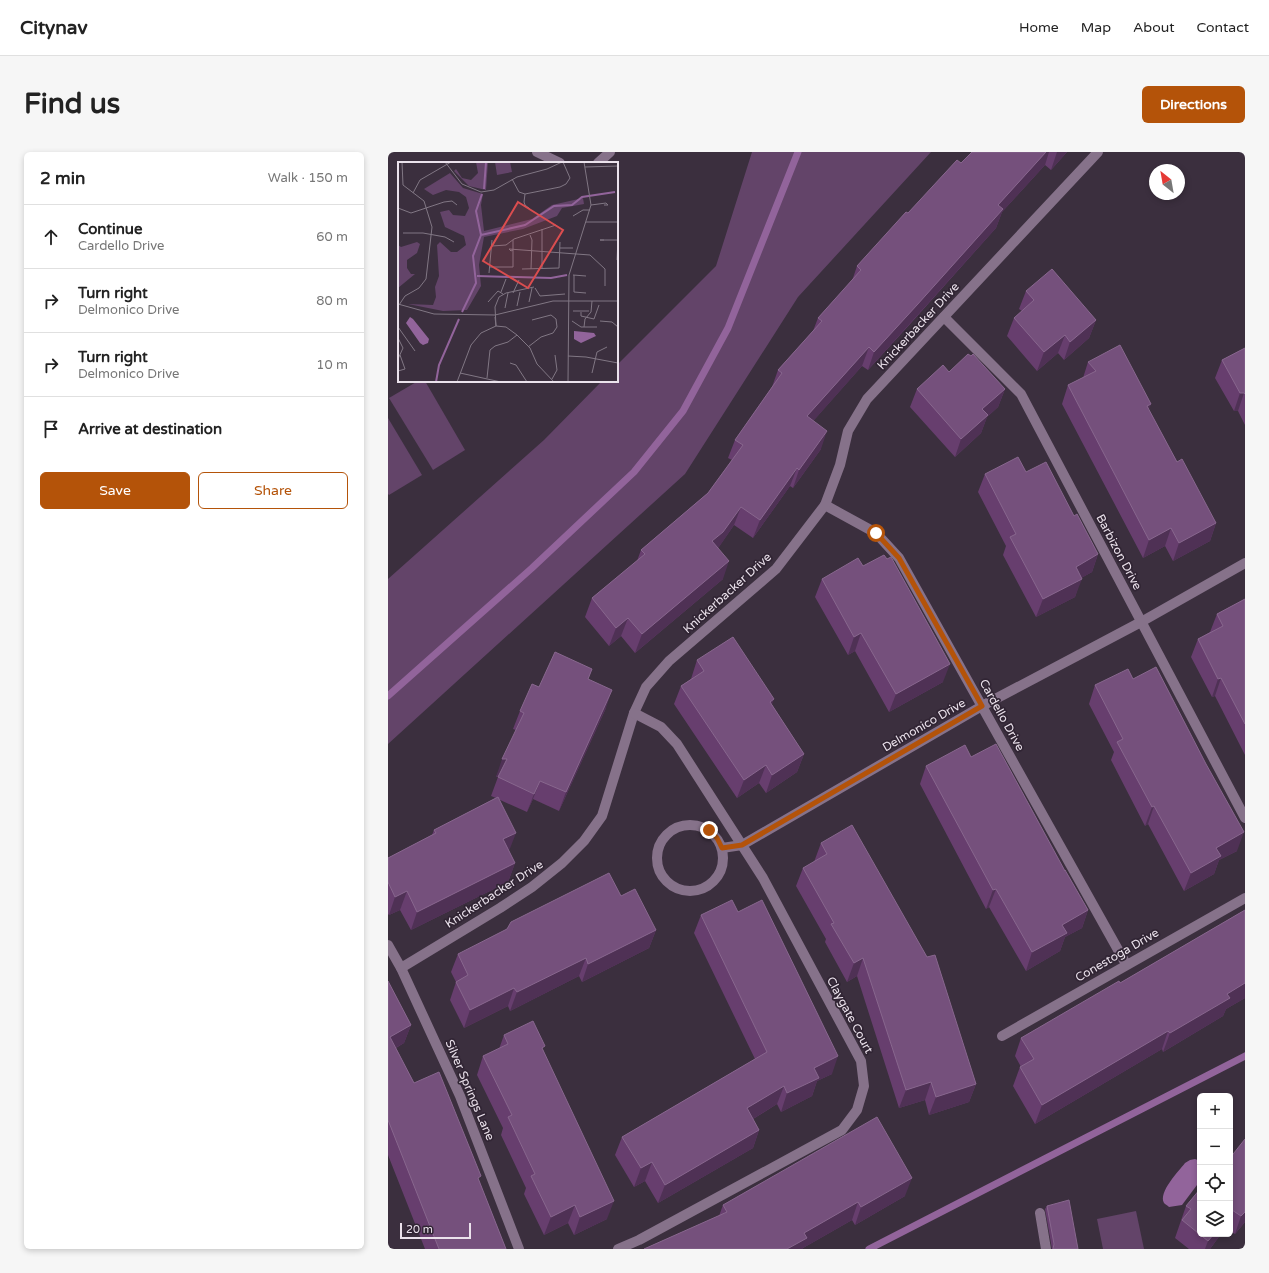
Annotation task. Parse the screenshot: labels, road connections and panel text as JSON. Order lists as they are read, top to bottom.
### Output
{
  "streets": {
    "street": [
      "Knickerbacker Drive",
      "Barbizon Drive",
      "Cardello Drive",
      "Delmonico Drive",
      "Conestoga Drive",
      "Claygate Court",
      "Silver Springs Lane"
    ]
  },
  "crossings": [
    ["Knickerbacker Drive", "Barbizon Drive"],
    ["Knickerbacker Drive", "Cardello Drive"],
    ["Knickerbacker Drive", "Claygate Court"],
    ["Knickerbacker Drive", "Silver Springs Lane"],
    ["Barbizon Drive", "Delmonico Drive"],
    ["Cardello Drive", "Delmonico Drive"],
    ["Cardello Drive", "Conestoga Drive"],
    ["Delmonico Drive", "Claygate Court"]
  ],
  "scale_bar": "20 m",
  "north": "top left",
  "page": {
    "header": "Citynav",
    "nav": [
      "Home",
      "Map",
      "About",
      "Contact"
    ],
    "buttons": [
      "Directions",
      ["Save", "Share"]
    ],
    "title": "Find us",
    "heading": ["2 min", "Walk · 150 m"],
    "list": [
      ["Continue", "Cardello Drive", "60 m"],
      ["Turn right", "Delmonico Drive", "80 m"],
      ["Turn right", "Delmonico Drive", "10 m"],
      "Arrive at destination"
    ],
    "map_buttons": ["+", "−"],
    "scale": "20 m"
  }
}
